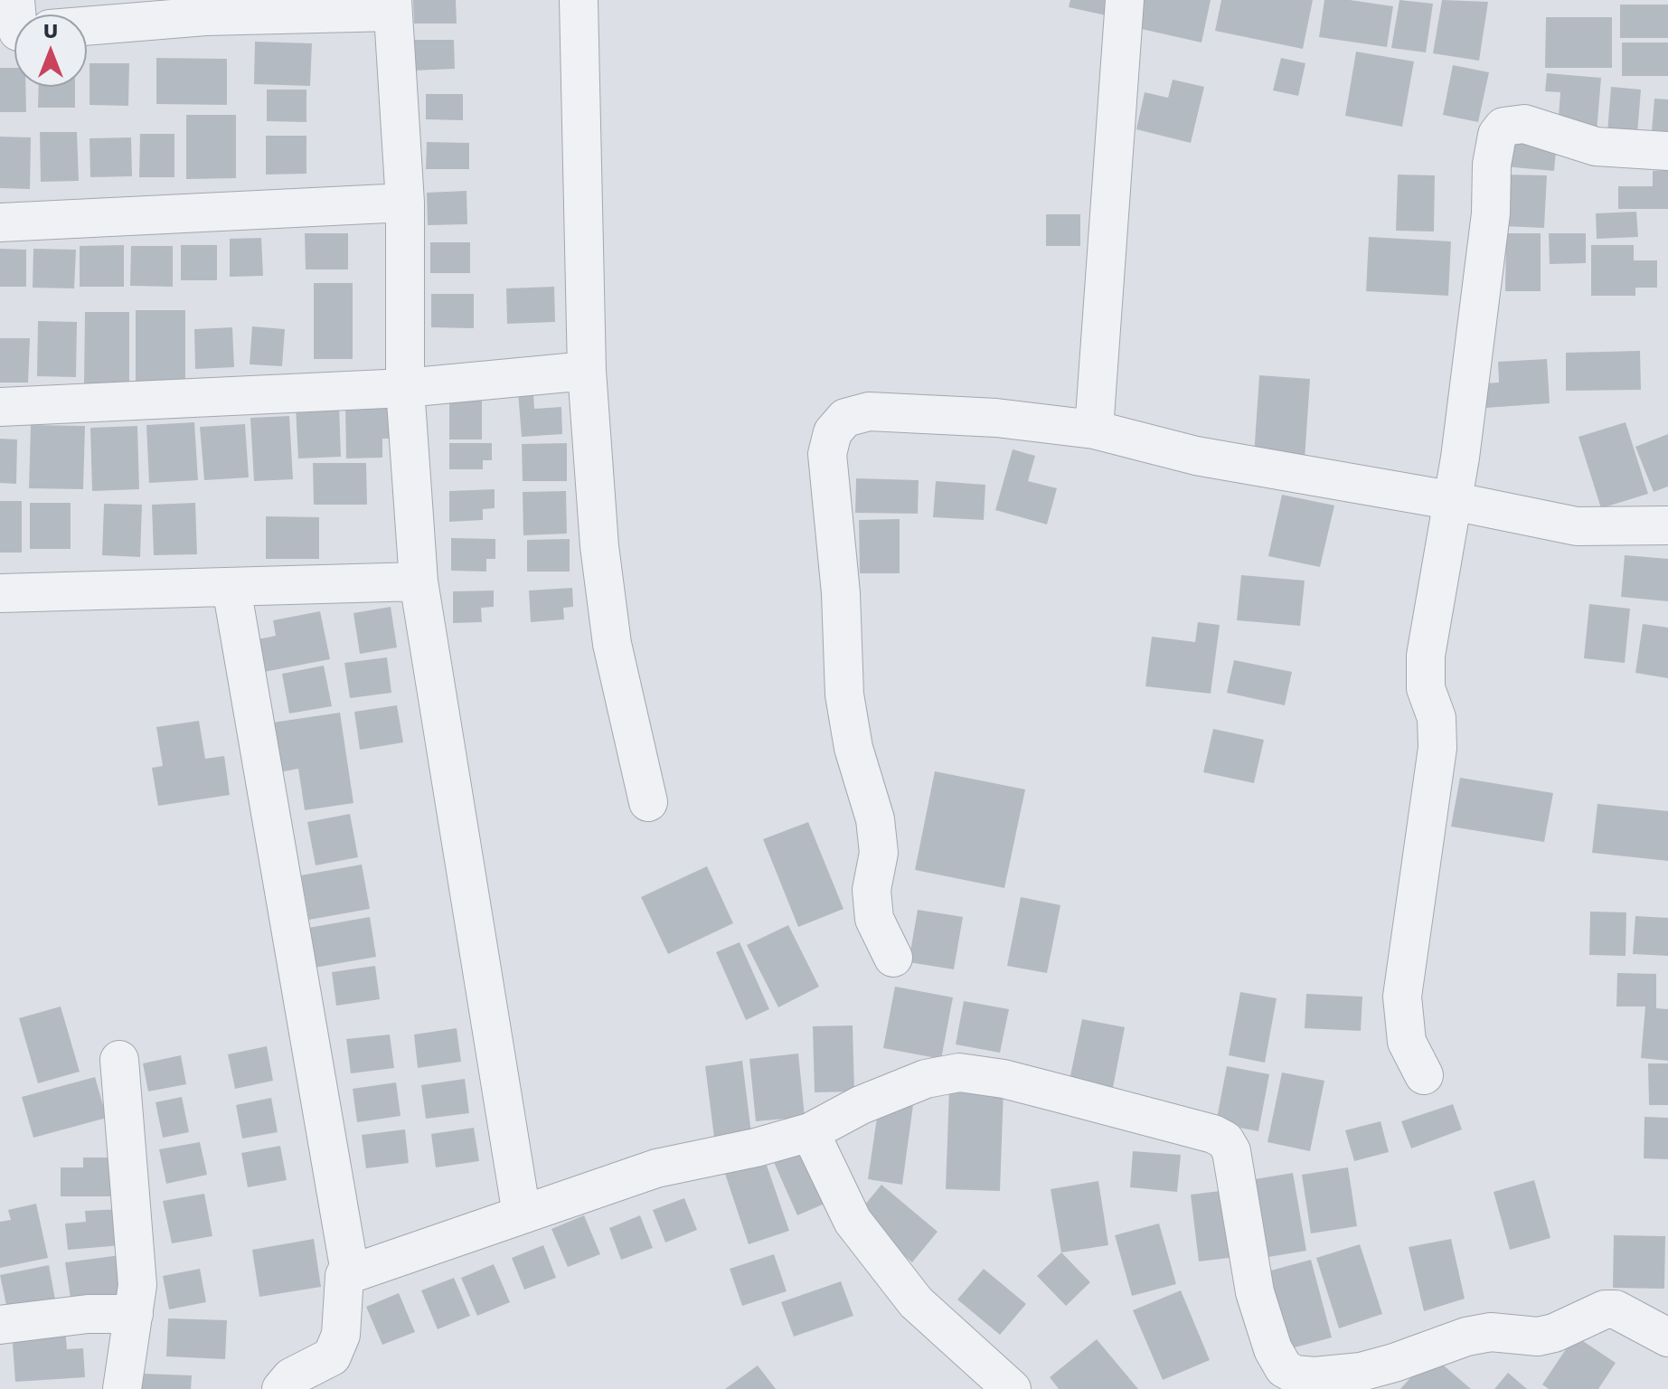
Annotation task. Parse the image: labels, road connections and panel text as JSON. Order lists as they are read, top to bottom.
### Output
{
  "north": "top"
}
